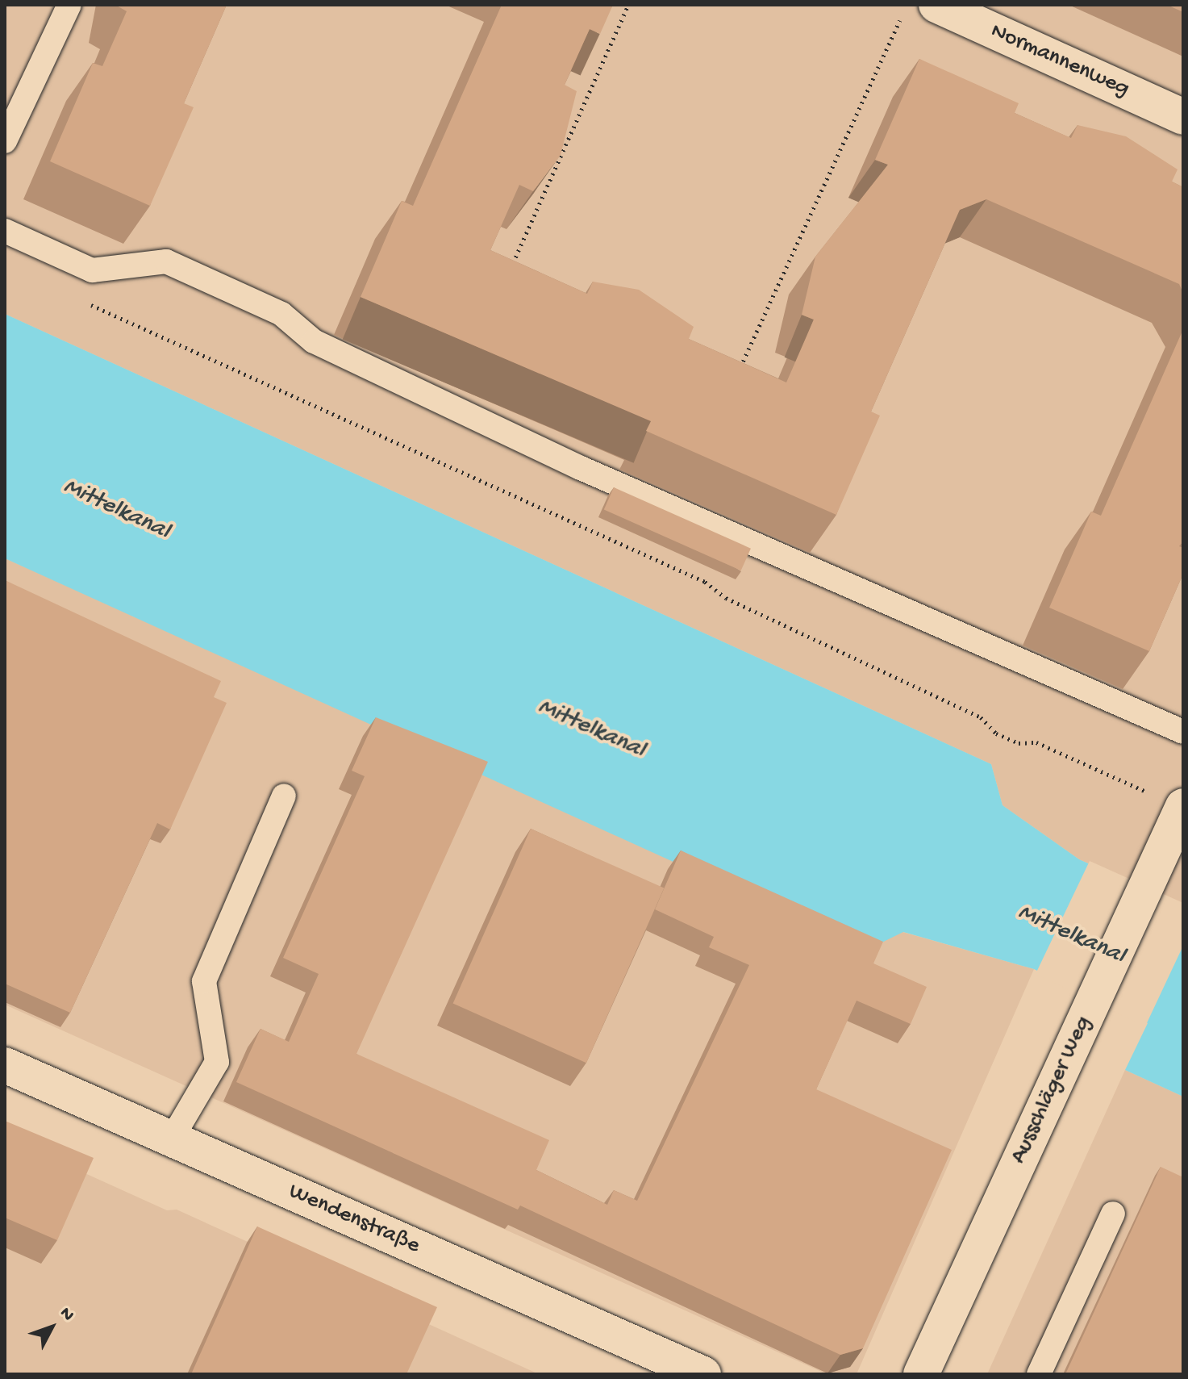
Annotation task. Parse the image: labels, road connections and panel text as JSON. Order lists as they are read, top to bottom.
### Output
{
  "streets": {
    "street": ["Normannenweg", "Ausschläger Weg", "Wendenstraße"]
  },
  "water": ["Mittelkanal"],
  "north": "top right"
}
